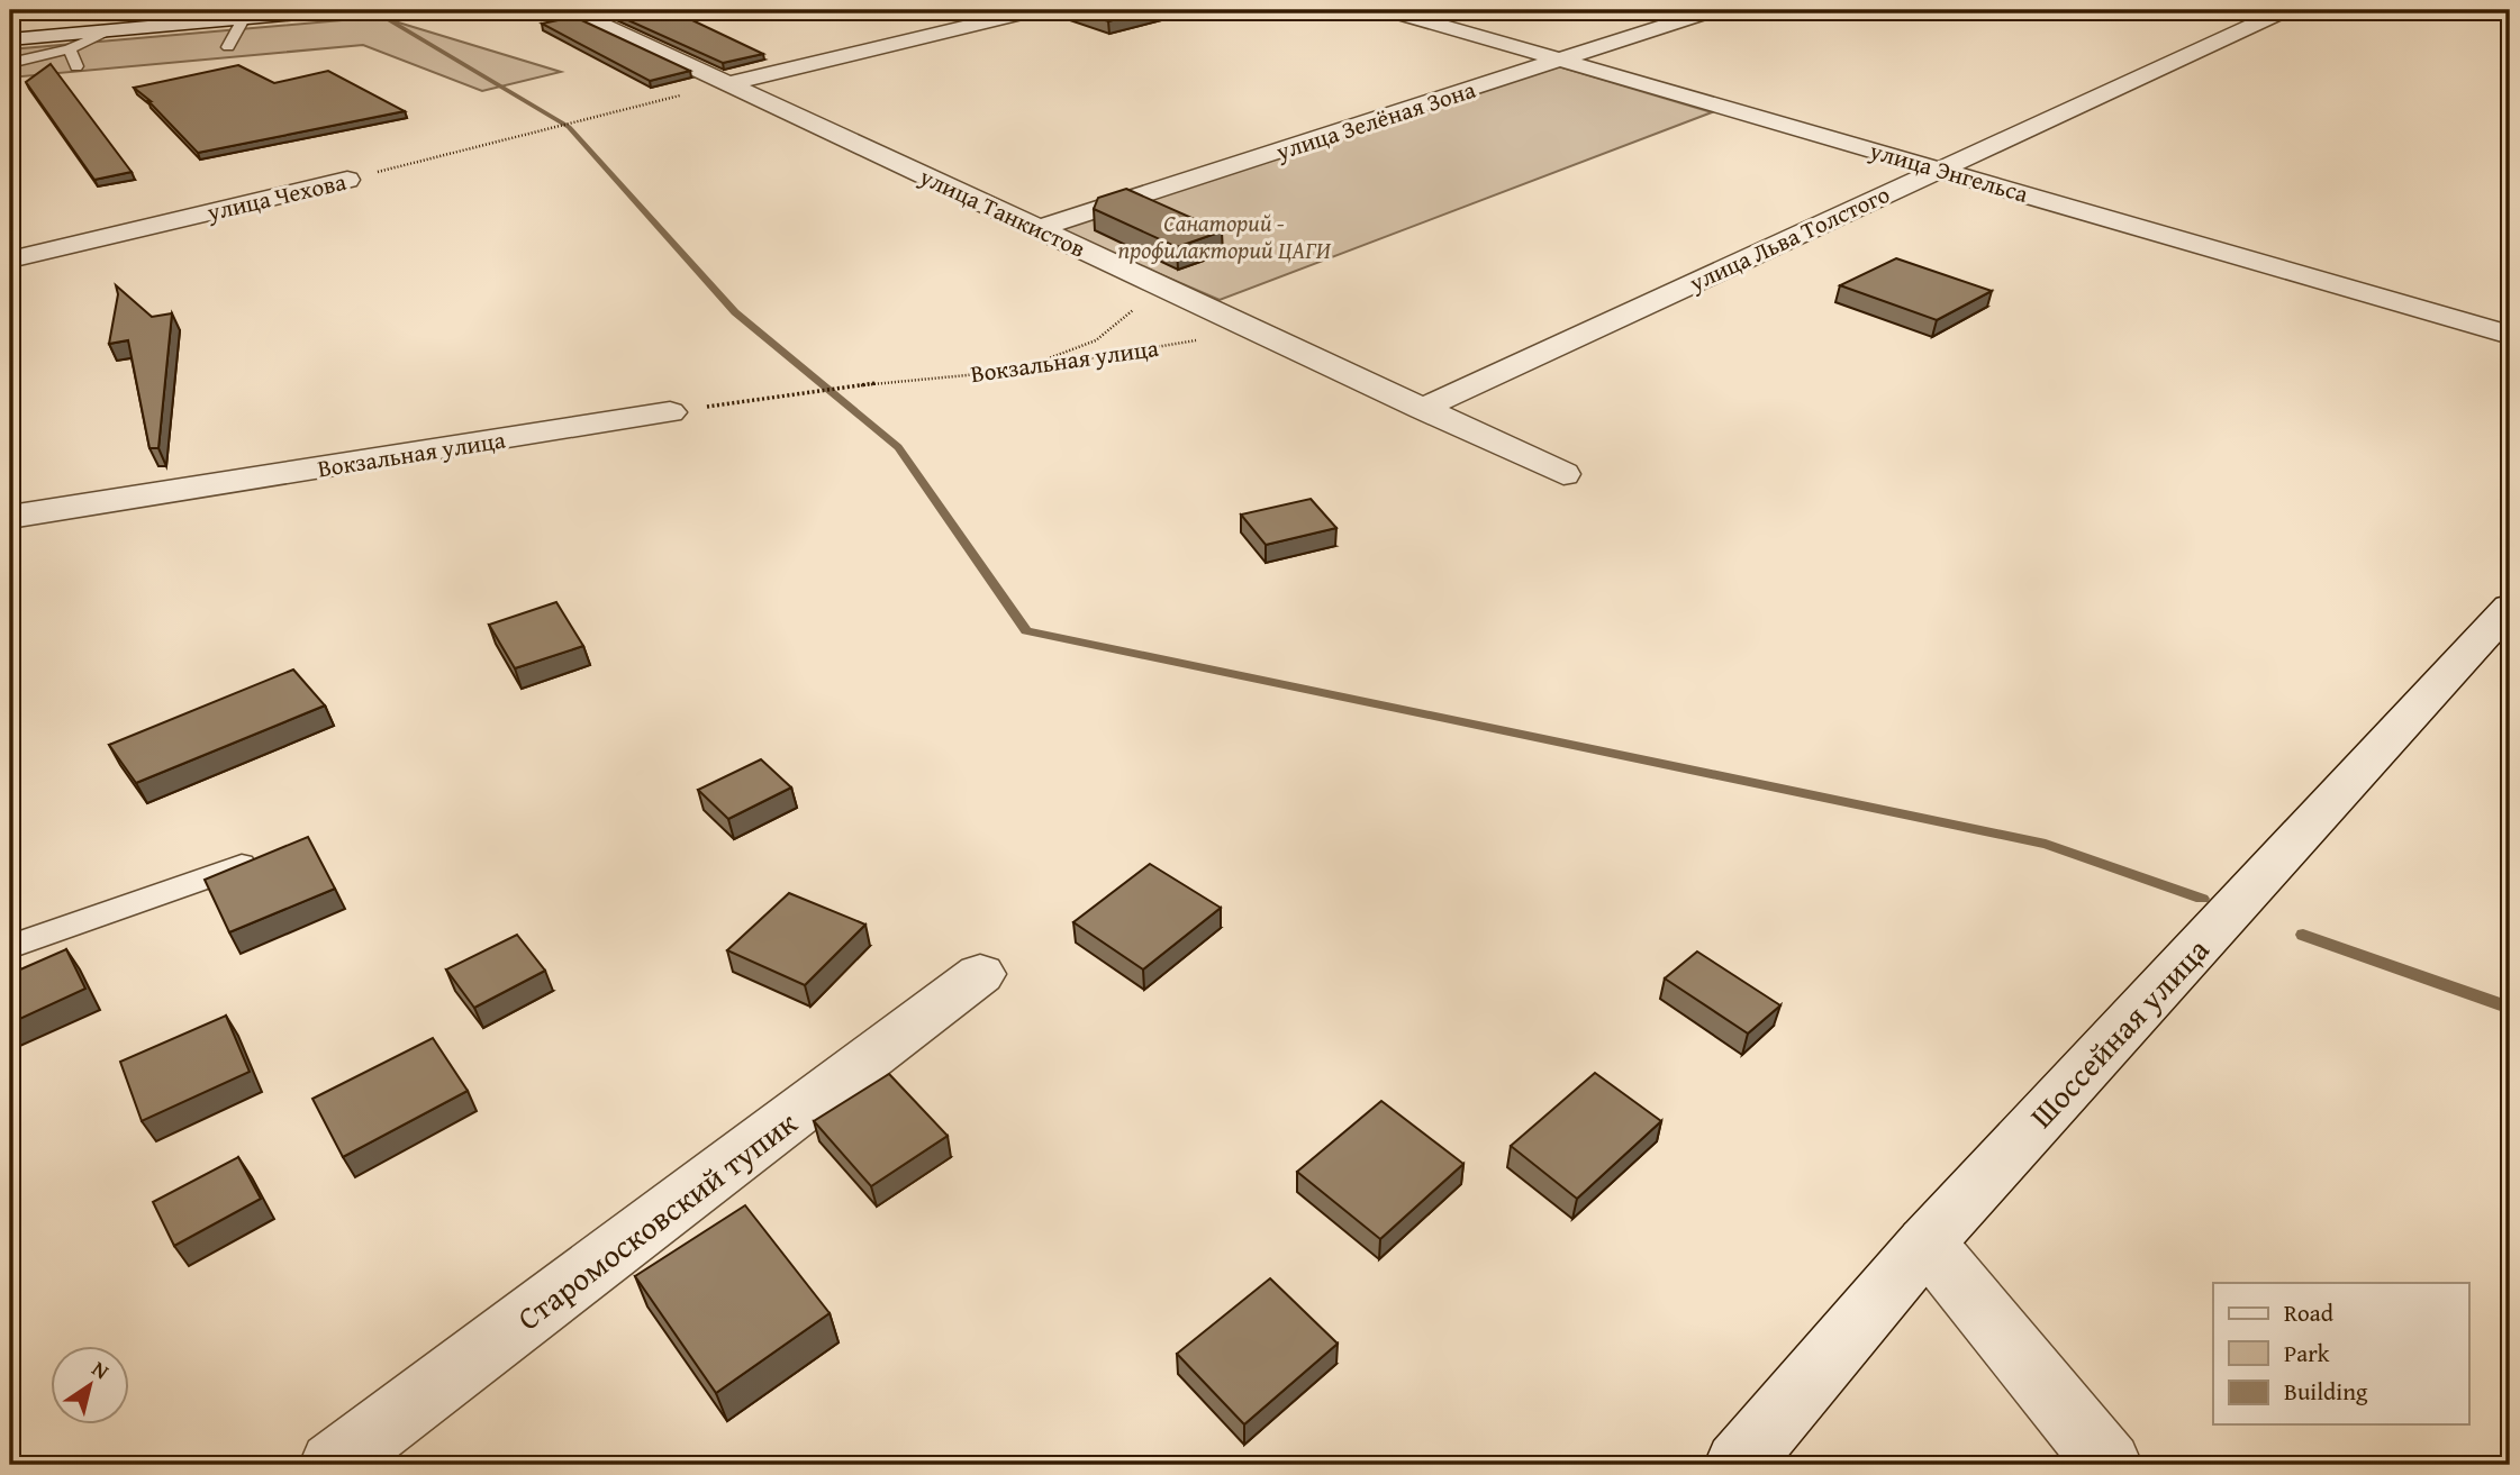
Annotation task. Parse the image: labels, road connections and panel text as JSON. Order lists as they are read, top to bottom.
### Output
{
  "streets": {
    "street": [
      "улица Зелёная Зона",
      "улица Энгельса",
      "улица Чехова",
      "улица Танкистов",
      "улица Льва Толстого",
      "Вокзальная улица",
      "Шоссейная улица",
      "Старомосковский тупик"
    ]
  },
  "crossings": [
    ["улица Зелёная Зона", "улица Энгельса"],
    ["улица Зелёная Зона", "улица Танкистов"],
    ["улица Энгельса", "улица Льва Толстого"],
    ["улица Чехова", "улица Танкистов"],
    ["улица Танкистов", "улица Льва Толстого"],
    ["улица Танкистов", "Вокзальная улица"]
  ],
  "parks": ["Санаторий - профилакторий ЦАГИ"],
  "legend": ["Road", "Park", "Building"],
  "north": "top right"
}
